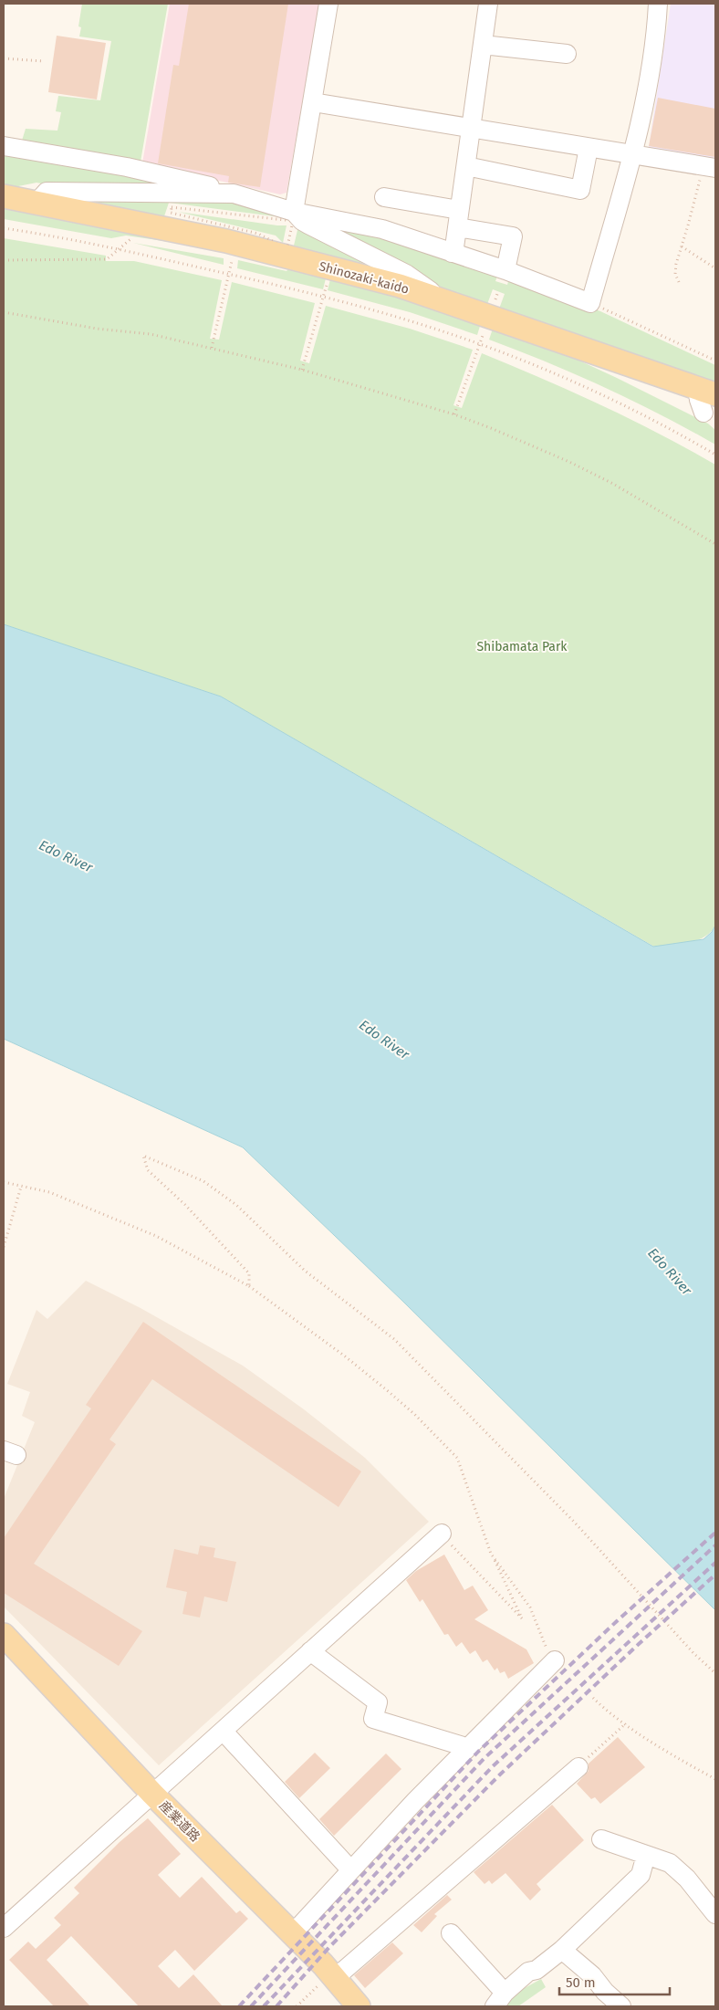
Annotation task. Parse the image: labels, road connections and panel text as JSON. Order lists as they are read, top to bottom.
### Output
{
  "streets": {
    "main road": ["Shinozaki-kaido", "産業道路"]
  },
  "water": ["Edo River"],
  "parks": ["Shibamata Park"],
  "scale_bar": "50 m"
}
